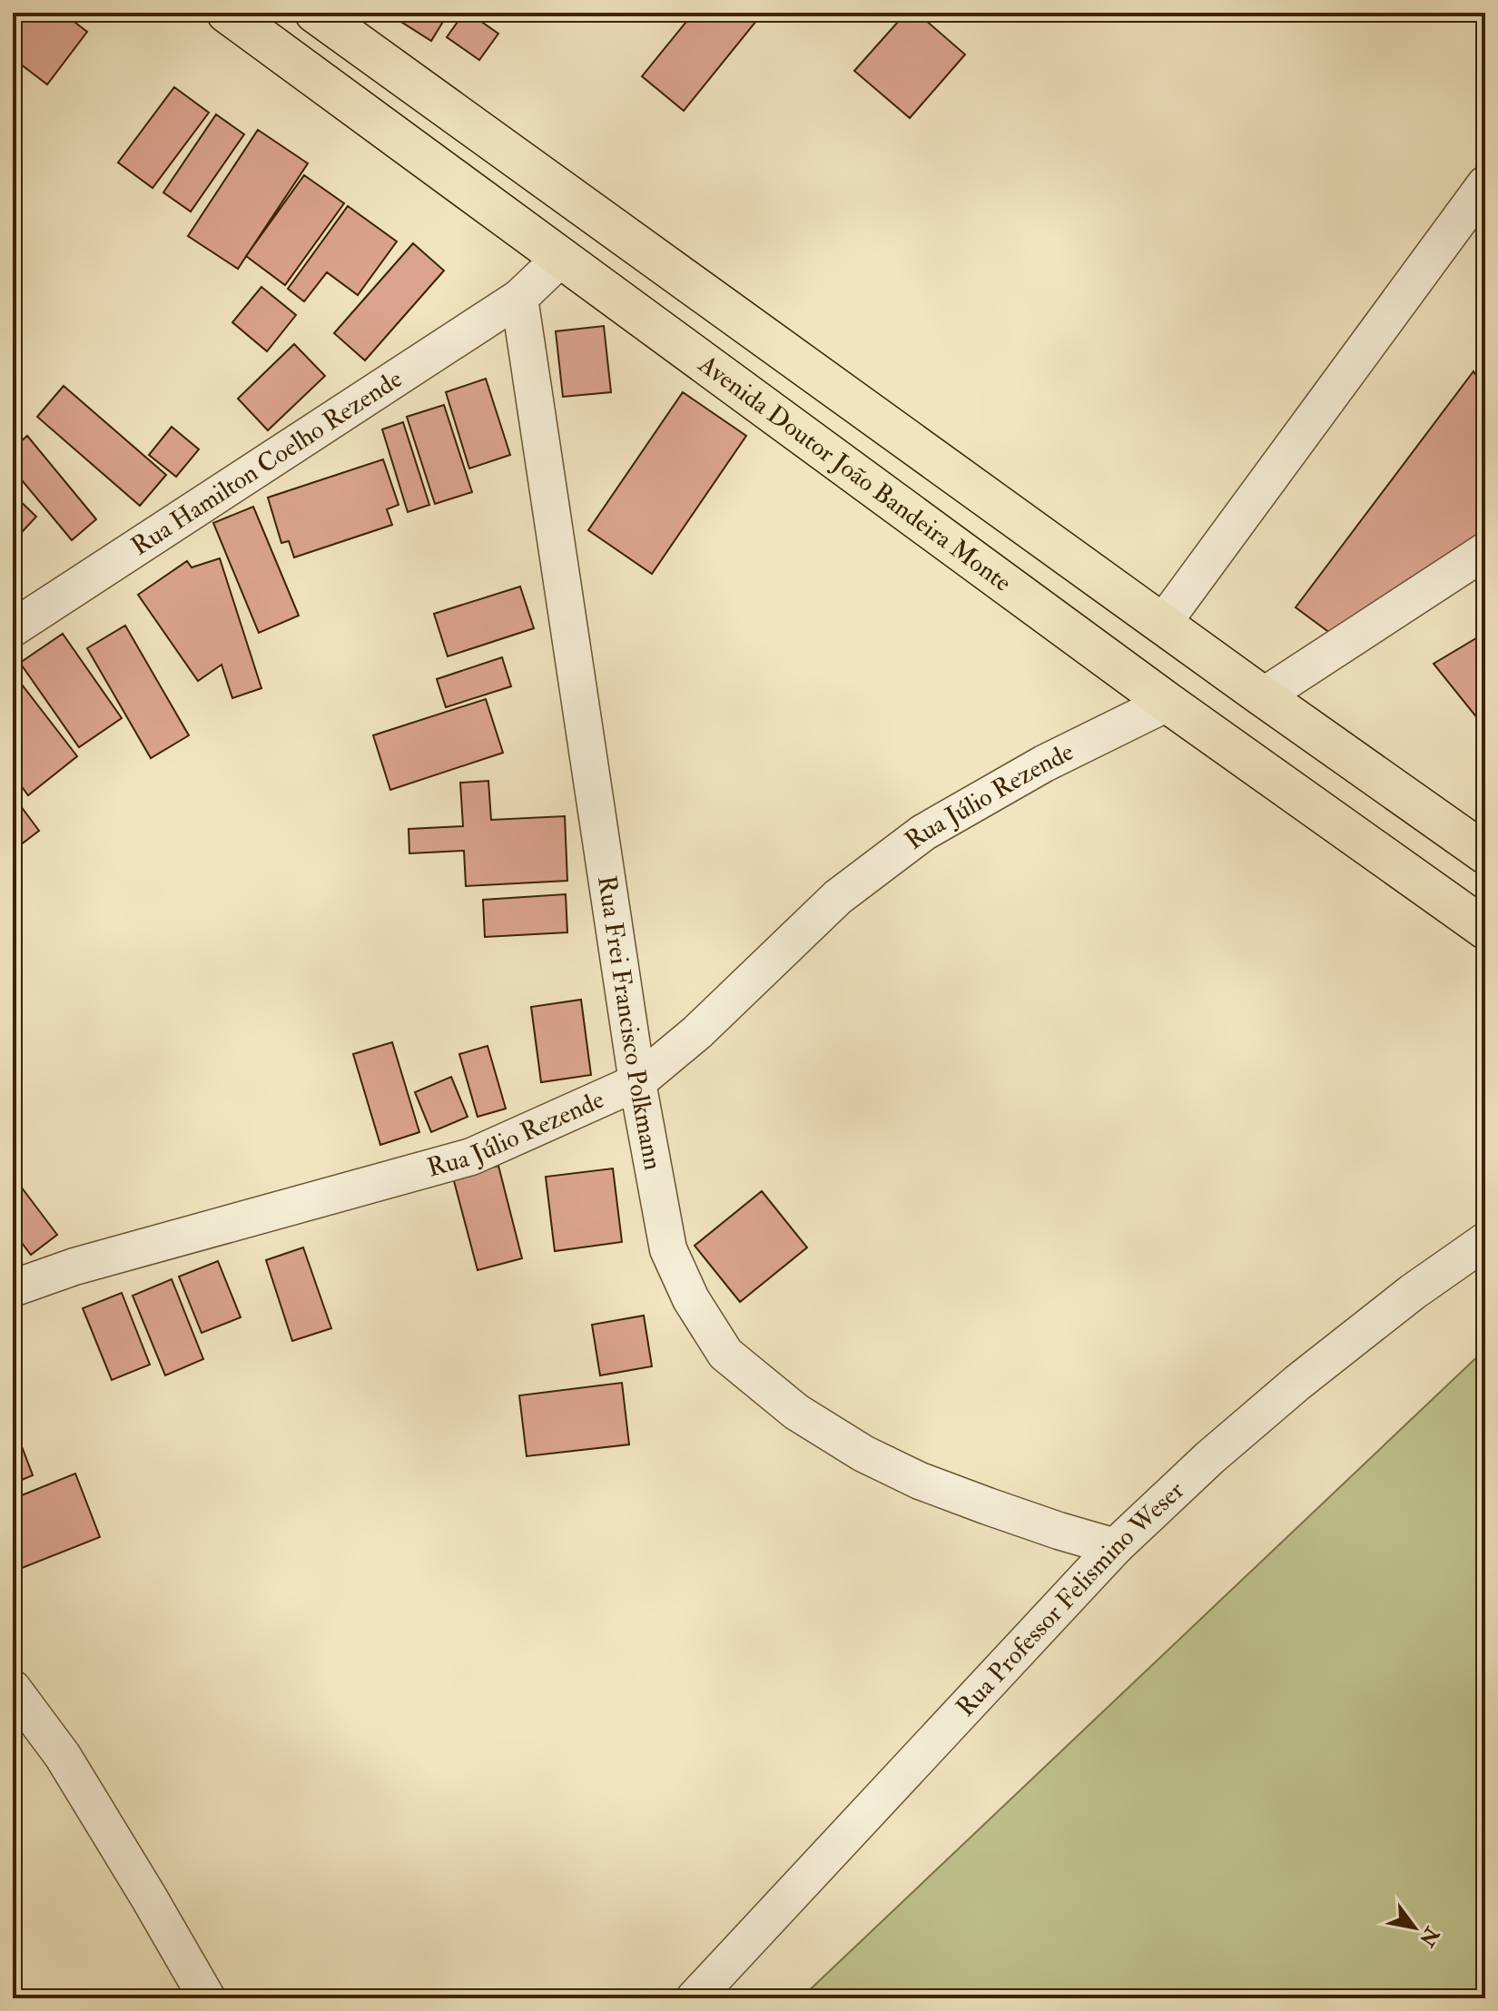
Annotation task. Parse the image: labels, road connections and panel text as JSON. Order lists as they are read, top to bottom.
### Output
{
  "streets": {
    "main road": ["Avenida Doutor João Bandeira Monte"],
    "street": [
      "Rua Hamilton Coelho Rezende",
      "Rua Júlio Rezende",
      "Rua Frei Francisco Polkmann",
      "Rua Professor Felismino Weser"
    ]
  },
  "crossings": [
    ["Rua Hamilton Coelho Rezende", "Rua Frei Francisco Polkmann"],
    ["Avenida Doutor João Bandeira Monte", "Rua Júlio Rezende"],
    ["Rua Júlio Rezende", "Rua Frei Francisco Polkmann"],
    ["Rua Frei Francisco Polkmann", "Rua Professor Felismino Weser"]
  ],
  "north": "bottom right"
}
